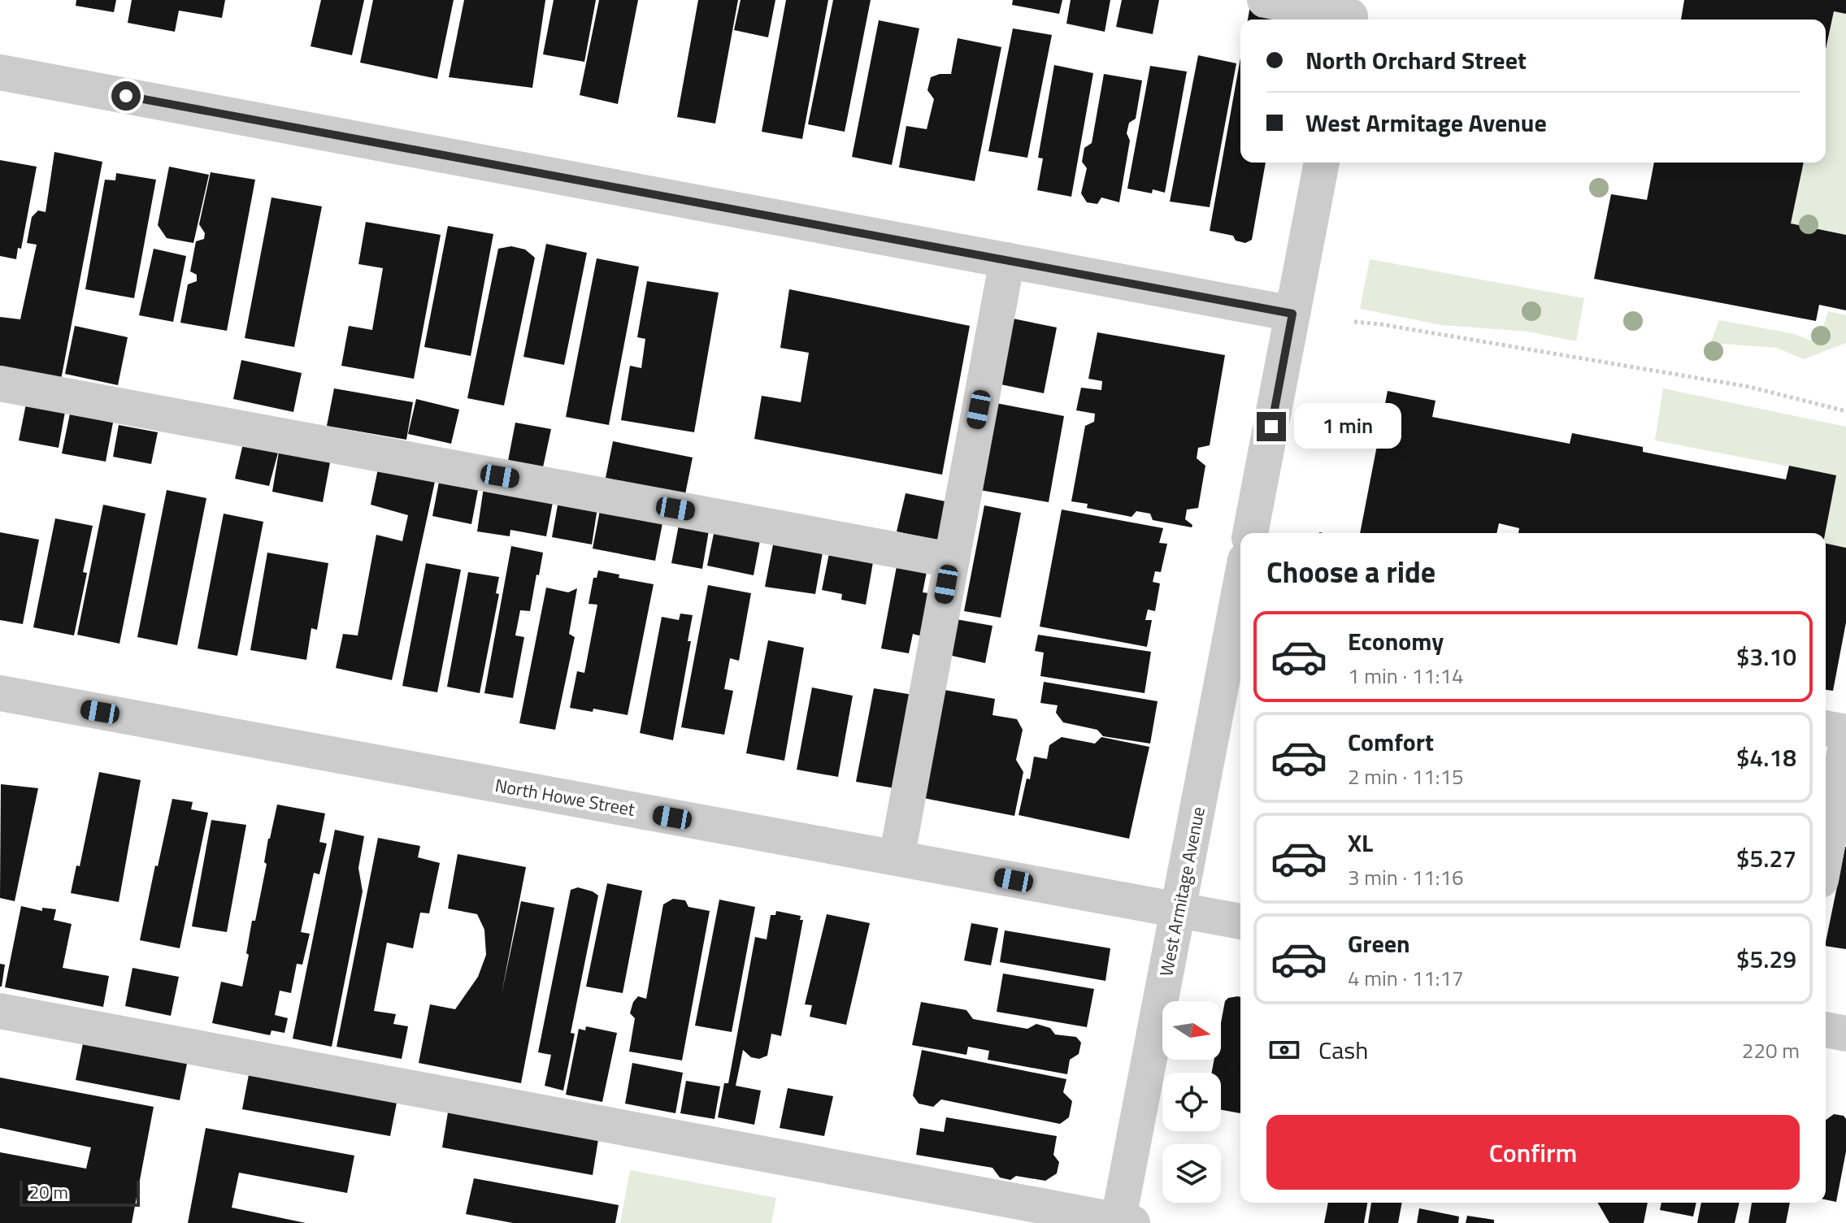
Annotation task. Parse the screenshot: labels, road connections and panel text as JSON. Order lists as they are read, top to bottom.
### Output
{
  "streets": {
    "street": ["North Howe Street", "West Armitage Avenue"]
  },
  "crossings": [
    ["North Howe Street", "West Armitage Avenue"]
  ],
  "scale_bar": "20 m",
  "north": "right",
  "page": {
    "banner": ["North Orchard Street", "West Armitage Avenue"],
    "bubble": "1 min",
    "heading": "Choose a ride",
    "list": [
      {
        "name": "Economy",
        "note": "1 min · 11:14",
        "value": "$3.10"
      },
      {
        "name": "Comfort",
        "note": "2 min · 11:15",
        "value": "$4.18"
      },
      {
        "name": "XL",
        "note": "3 min · 11:16",
        "value": "$5.27"
      },
      {
        "name": "Green",
        "note": "4 min · 11:17",
        "value": "$5.29"
      }
    ],
    "pay": ["Cash", "220 m"],
    "buttons": "Confirm",
    "scale": "20 m"
  }
}
